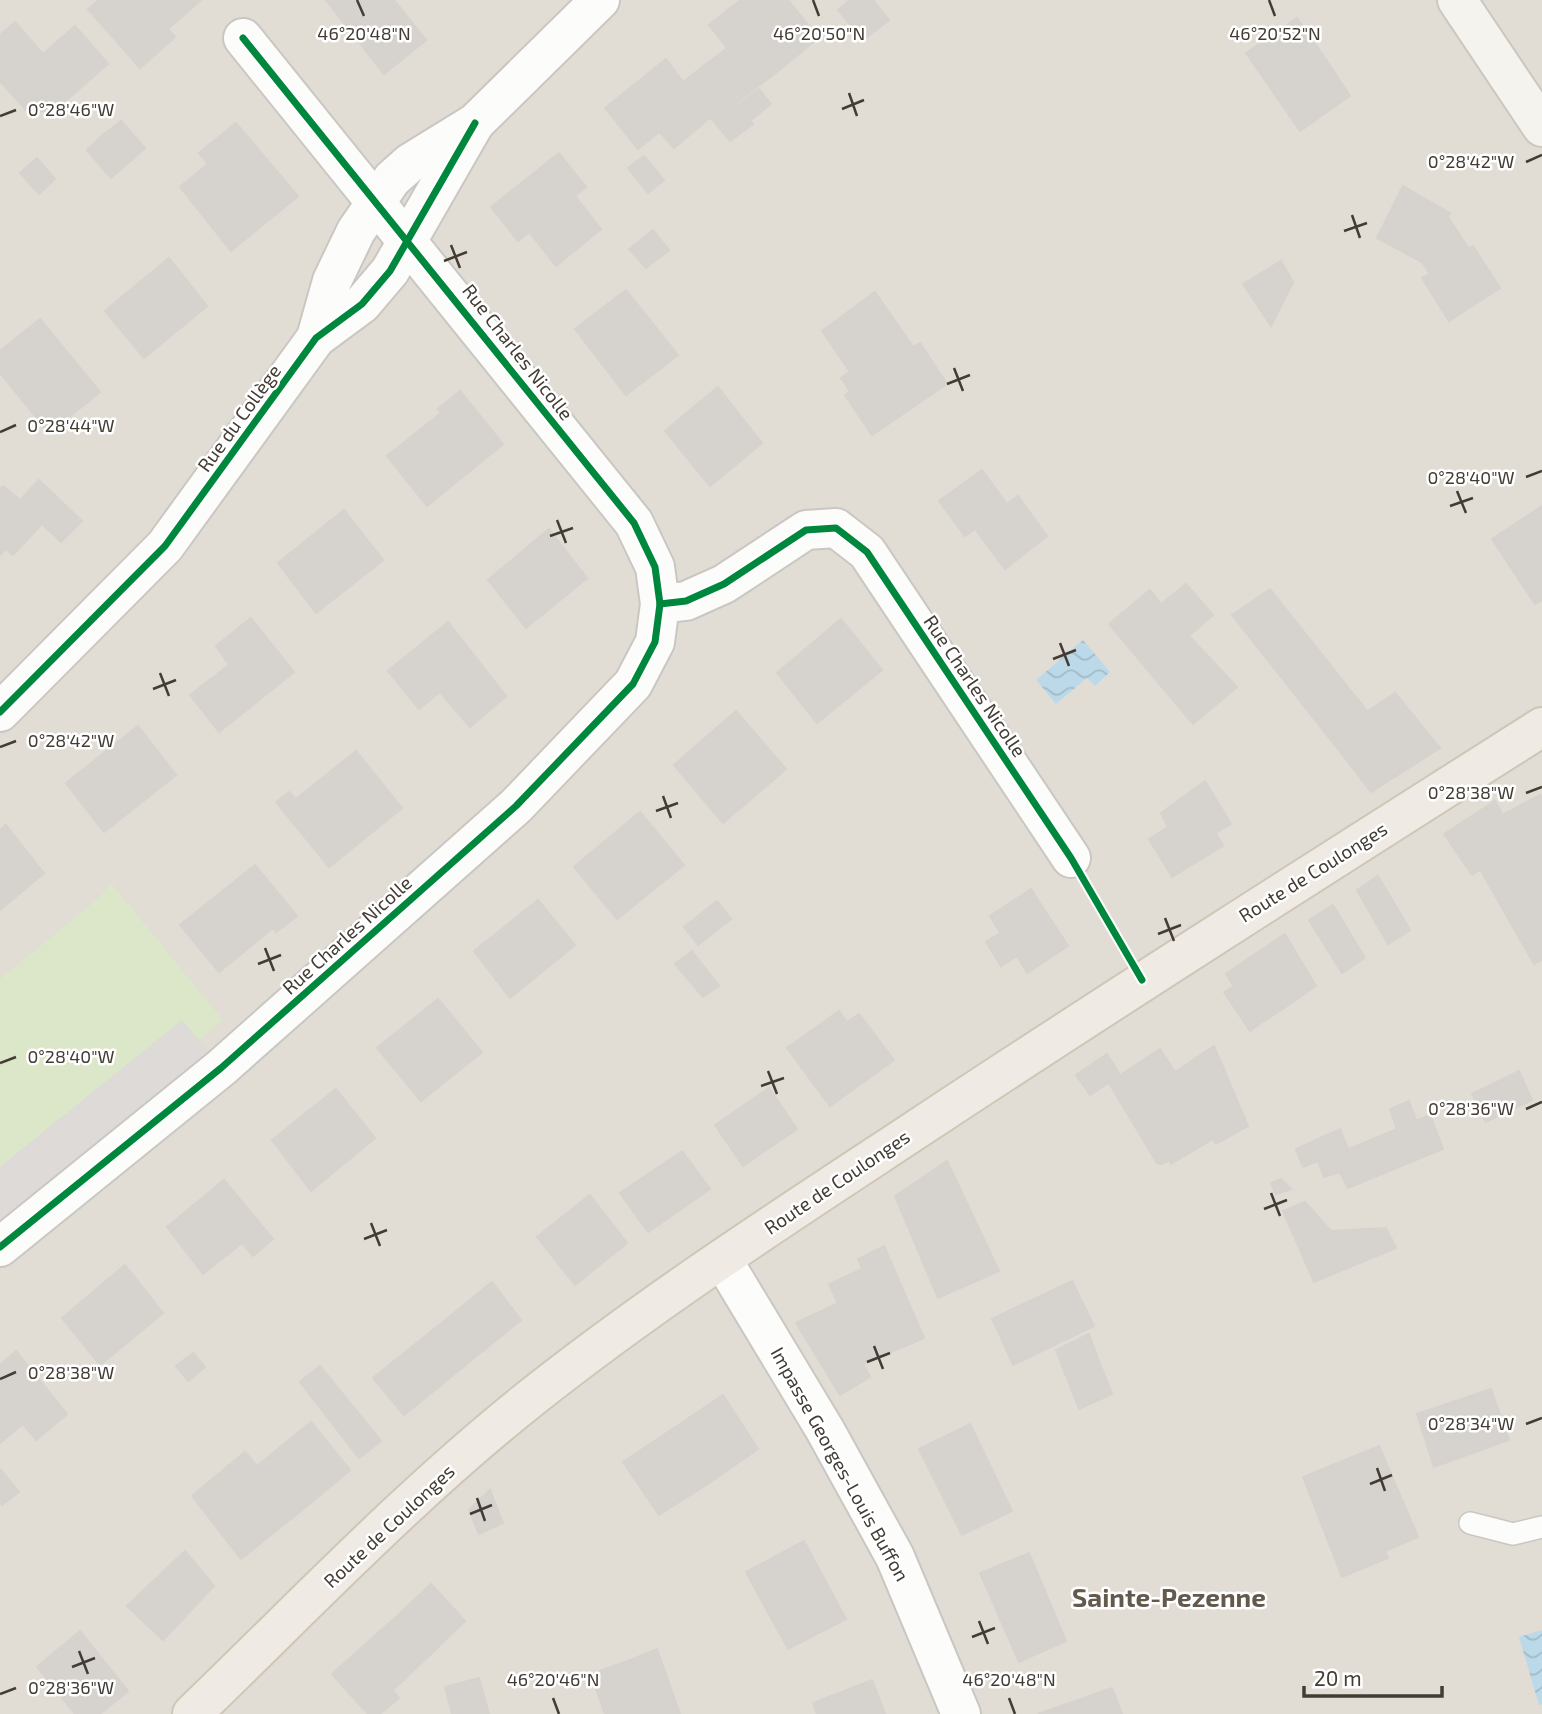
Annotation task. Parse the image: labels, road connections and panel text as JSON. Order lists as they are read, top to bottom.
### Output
{
  "streets": {
    "main road": ["Route de Coulonges"],
    "street": ["Rue Charles Nicolle", "Rue du Collège", "Impasse Georges-Louis Buffon"]
  },
  "crossings": [
    ["Rue Charles Nicolle", "Rue du Collège"],
    ["Route de Coulonges", "Impasse Georges-Louis Buffon"]
  ],
  "districts": ["Sainte-Pezenne"],
  "scale_bar": "20 m",
  "coordinates": [
    "46°20'48\"N",
    "46°20'50\"N",
    "46°20'52\"N",
    "0°28'46\"W",
    "0°28'42\"W",
    "0°28'44\"W",
    "0°28'40\"W",
    "0°28'38\"W",
    "0°28'36\"W",
    "0°28'34\"W",
    "46°20'46\"N"
  ]
}
